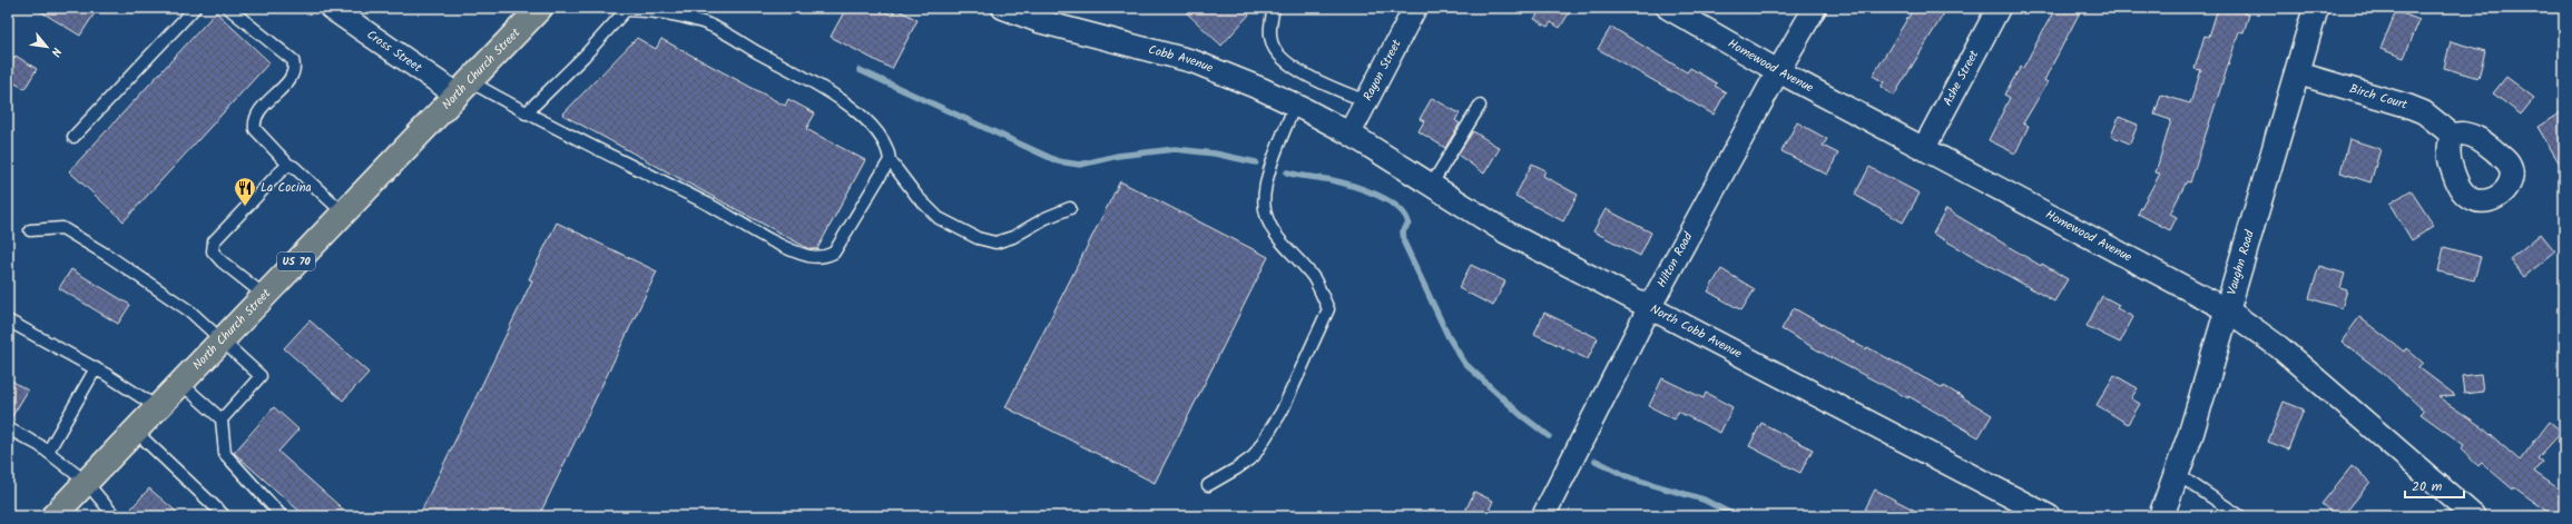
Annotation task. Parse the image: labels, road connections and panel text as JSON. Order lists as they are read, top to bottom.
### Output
{
  "streets": {
    "main road": ["North Church Street", "US 70"],
    "street": [
      "Cross Street",
      "Cobb Avenue",
      "Homewood Avenue",
      "Rayon Street",
      "Ashe Street",
      "Birch Court",
      "Hilton Road",
      "Vaughn Road",
      "North Cobb Avenue"
    ]
  },
  "crossings": [
    ["Cross Street", "North Church Street"],
    ["Cobb Avenue", "Rayon Street"],
    ["Cobb Avenue", "North Cobb Avenue"],
    ["Homewood Avenue", "Ashe Street"],
    ["Homewood Avenue", "Hilton Road"],
    ["Homewood Avenue", "Vaughn Road"],
    ["Rayon Street", "North Cobb Avenue"],
    ["Birch Court", "Vaughn Road"],
    ["Hilton Road", "North Cobb Avenue"]
  ],
  "places": {
    "restaurant": ["La Cocina"]
  },
  "scale_bar": "20 m",
  "north": "bottom right"
}
